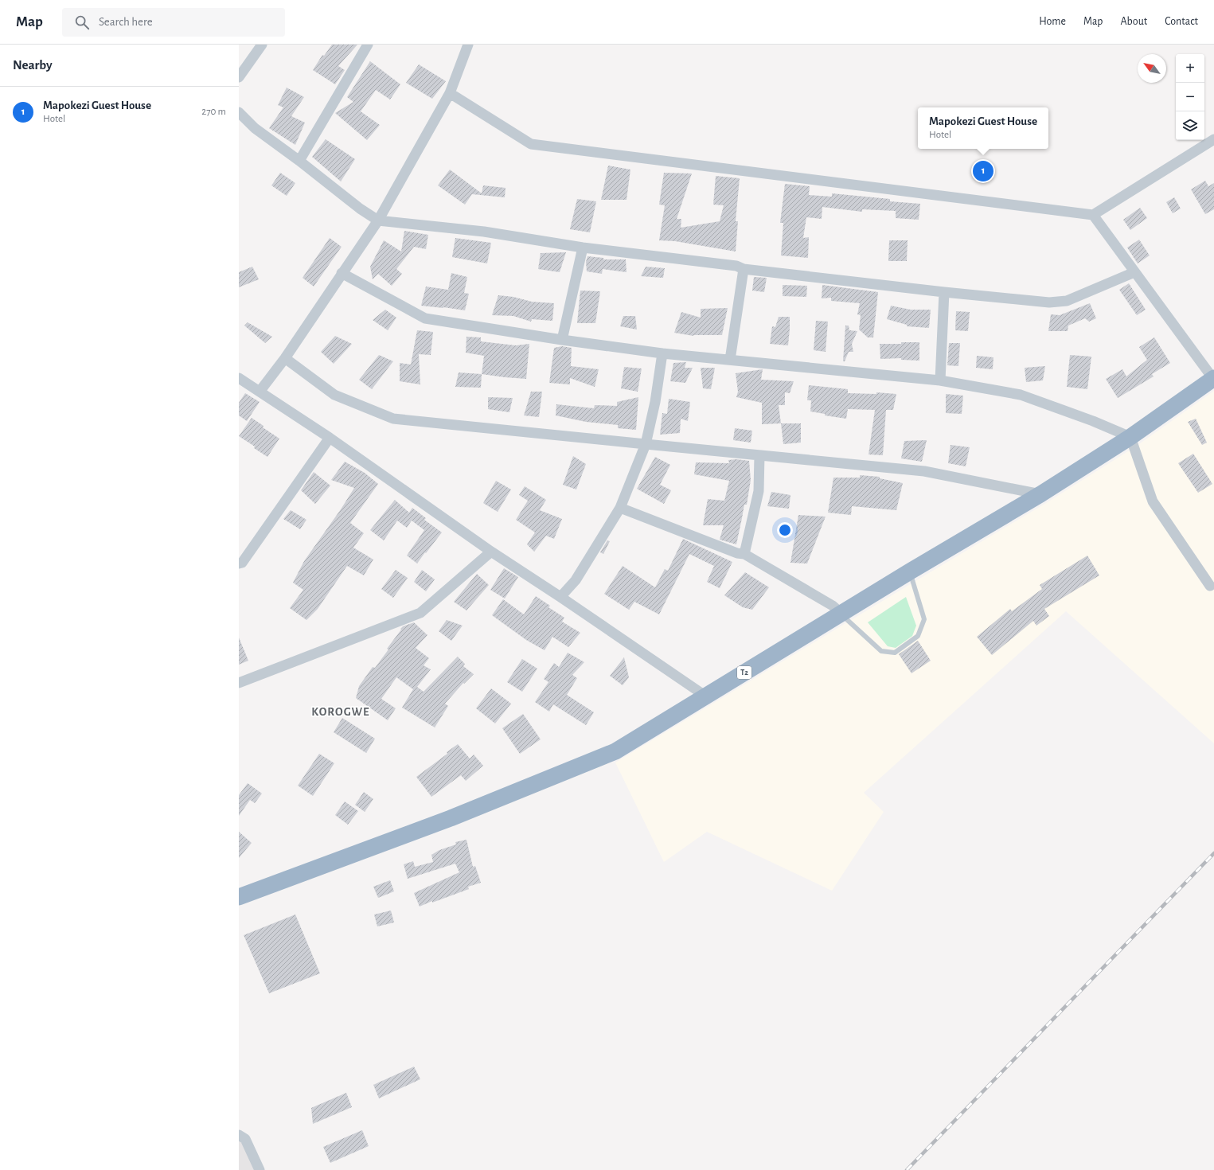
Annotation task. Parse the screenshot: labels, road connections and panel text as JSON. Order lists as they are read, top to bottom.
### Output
{
  "streets": {
    "highway": ["T2"]
  },
  "districts": ["KOROGWE"],
  "north": "top left",
  "page": {
    "header": "Map",
    "search": "Search here",
    "nav": [
      "Home",
      "Map",
      "About",
      "Contact"
    ],
    "heading": "Nearby",
    "map_buttons": ["+", "−"],
    "list": [
      {
        "mark": "1",
        "name": "Mapokezi Guest House",
        "note": "Hotel",
        "value": "270 m"
      }
    ],
    "popup": ["Mapokezi Guest House", "Hotel"],
    "pins": "1"
  }
}
